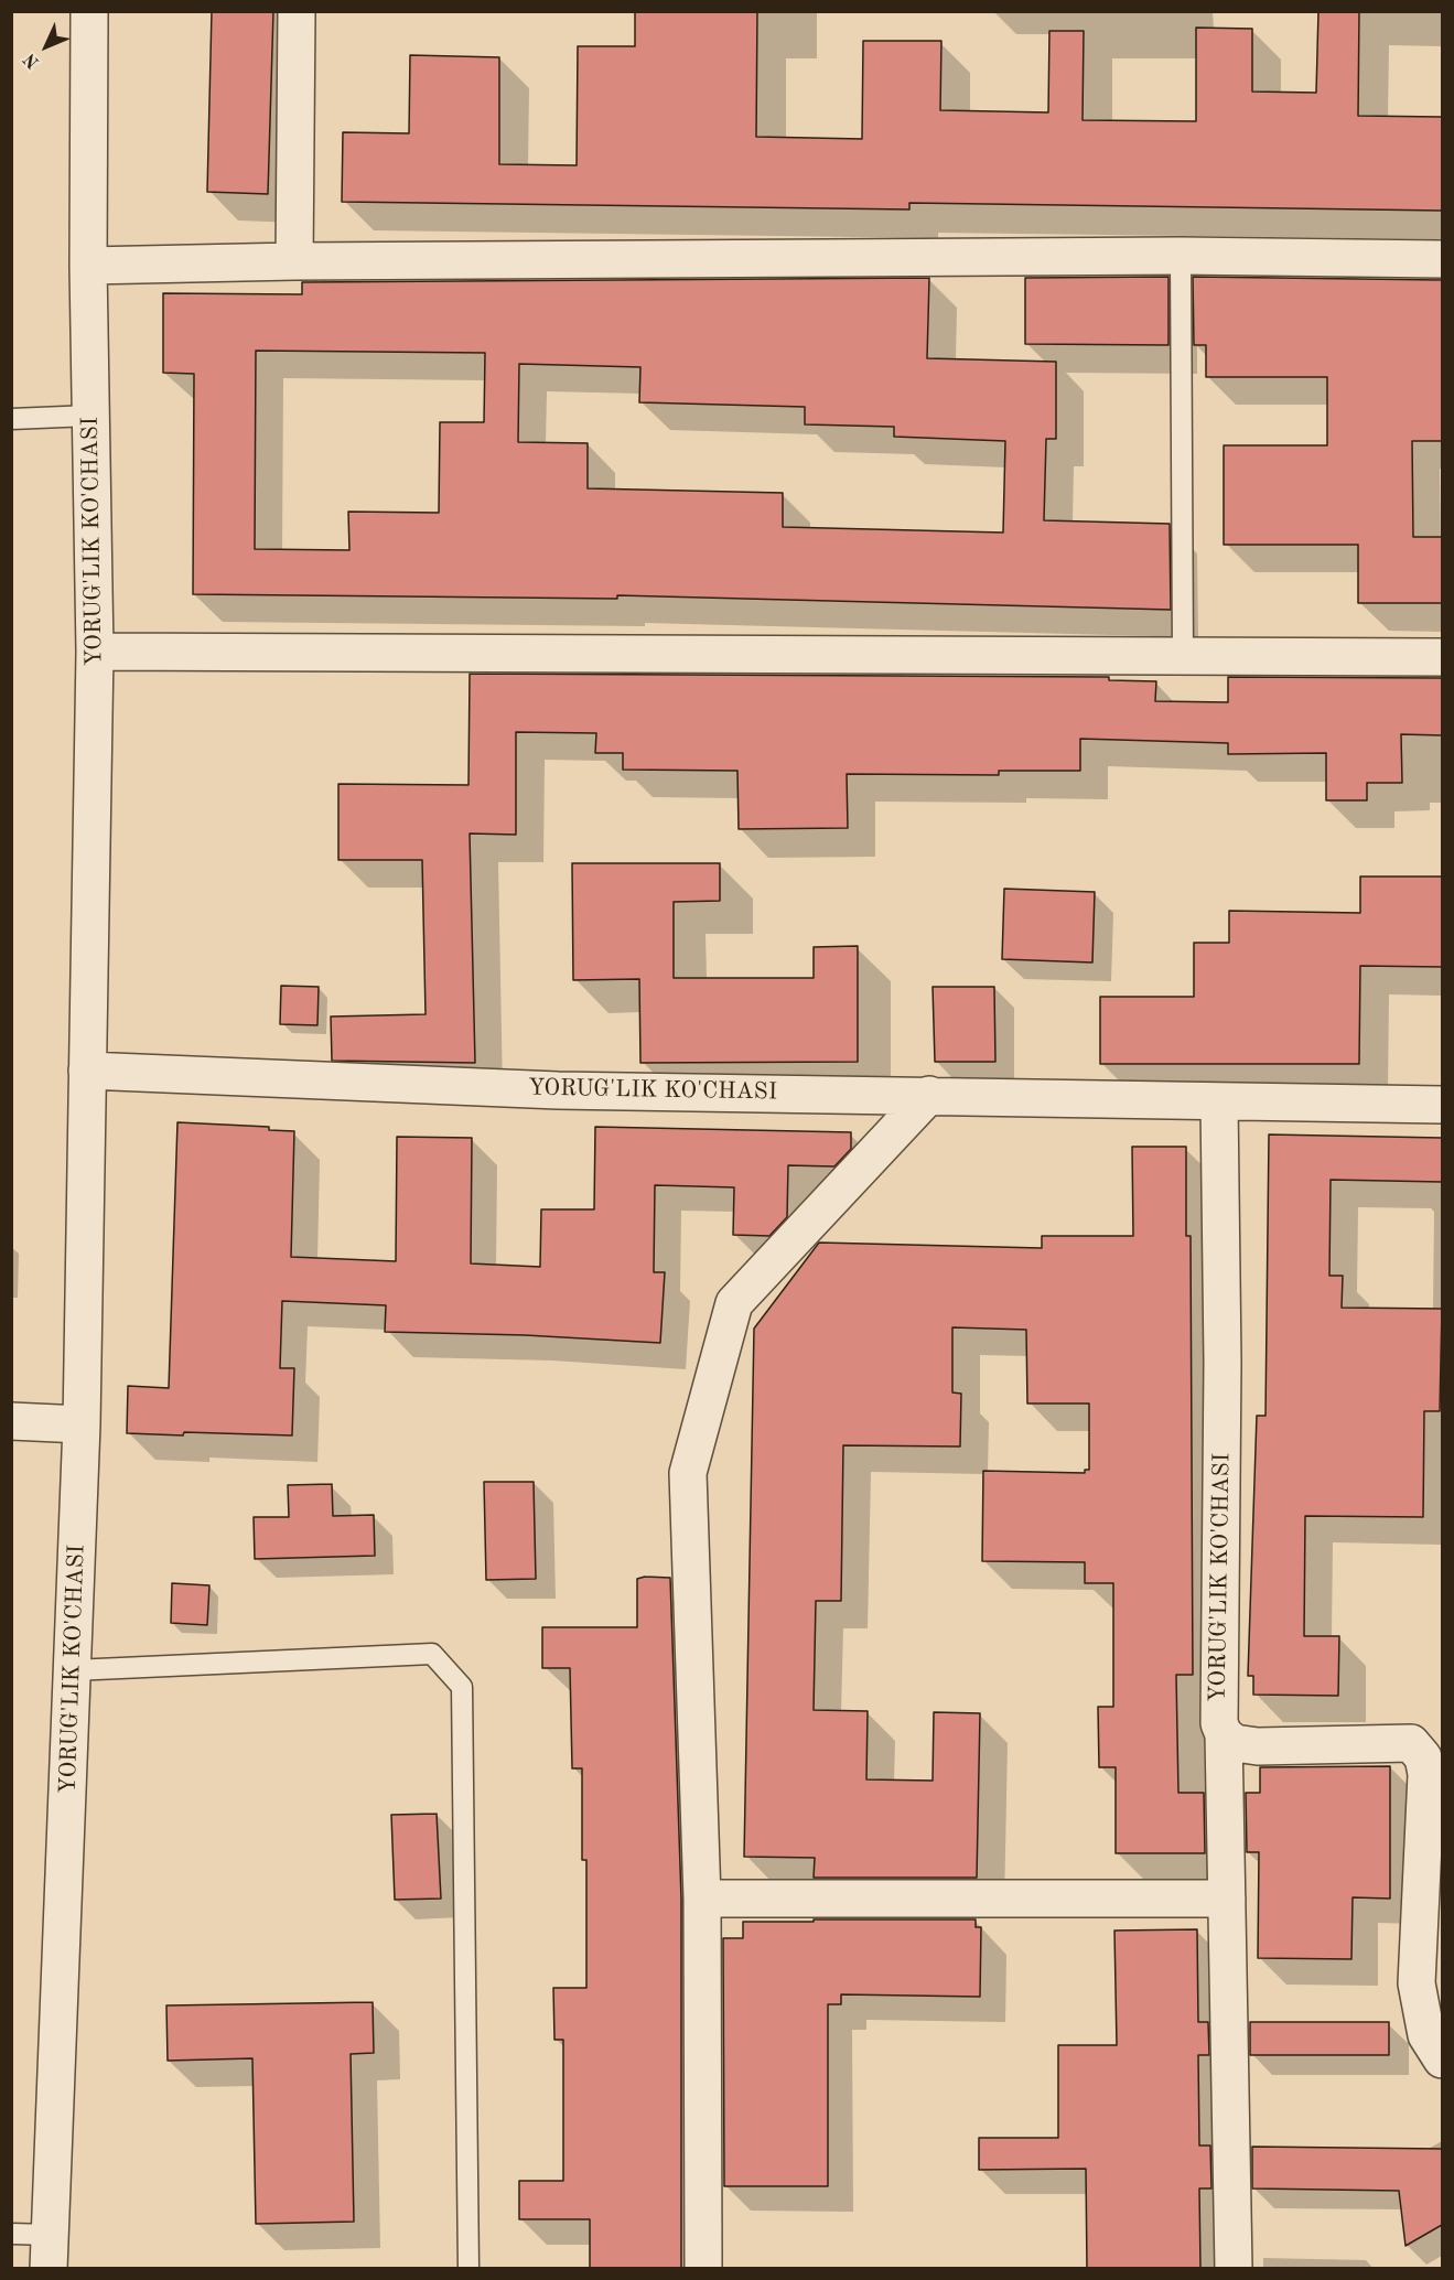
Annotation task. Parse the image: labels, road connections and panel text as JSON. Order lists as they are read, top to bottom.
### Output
{
  "streets": {
    "street": ["YORUG'LIK KO'CHASI"]
  },
  "north": "bottom left"
}
